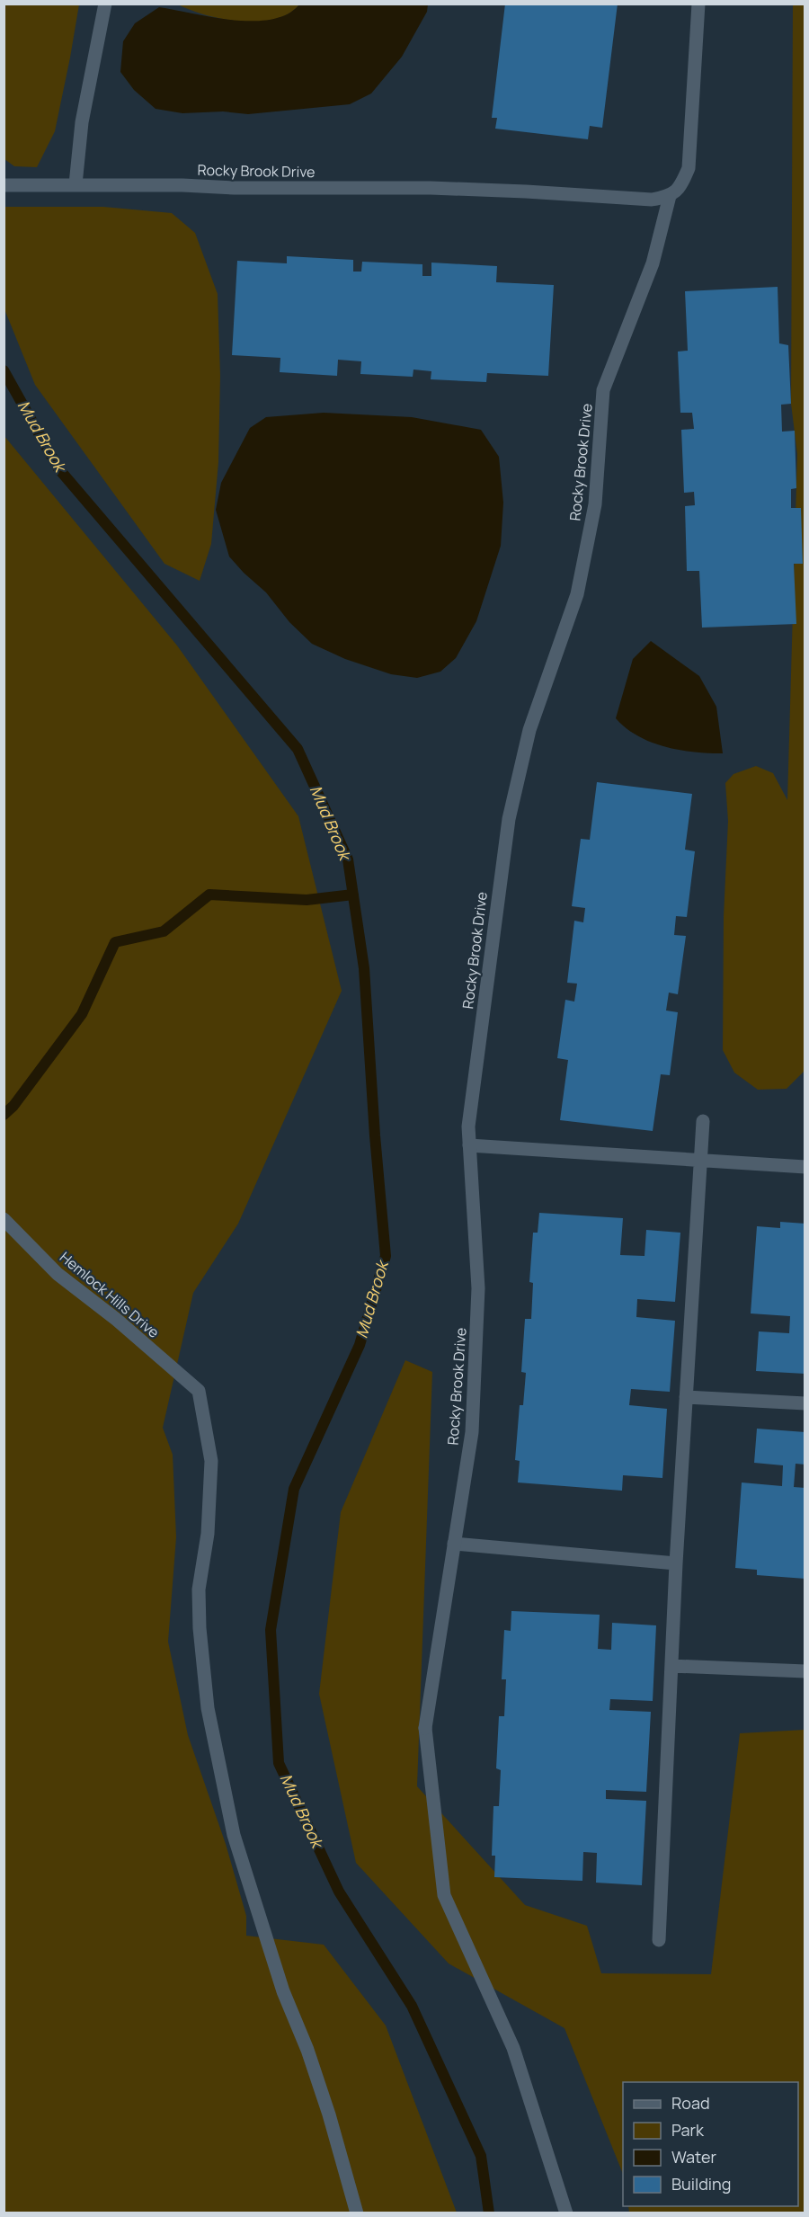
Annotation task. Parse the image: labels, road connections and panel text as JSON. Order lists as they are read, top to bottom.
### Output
{
  "streets": {
    "street": ["Rocky Brook Drive", "Hemlock Hills Drive"]
  },
  "water": ["Mud Brook"],
  "legend": [
    "Road",
    "Park",
    "Water",
    "Building"
  ]
}
